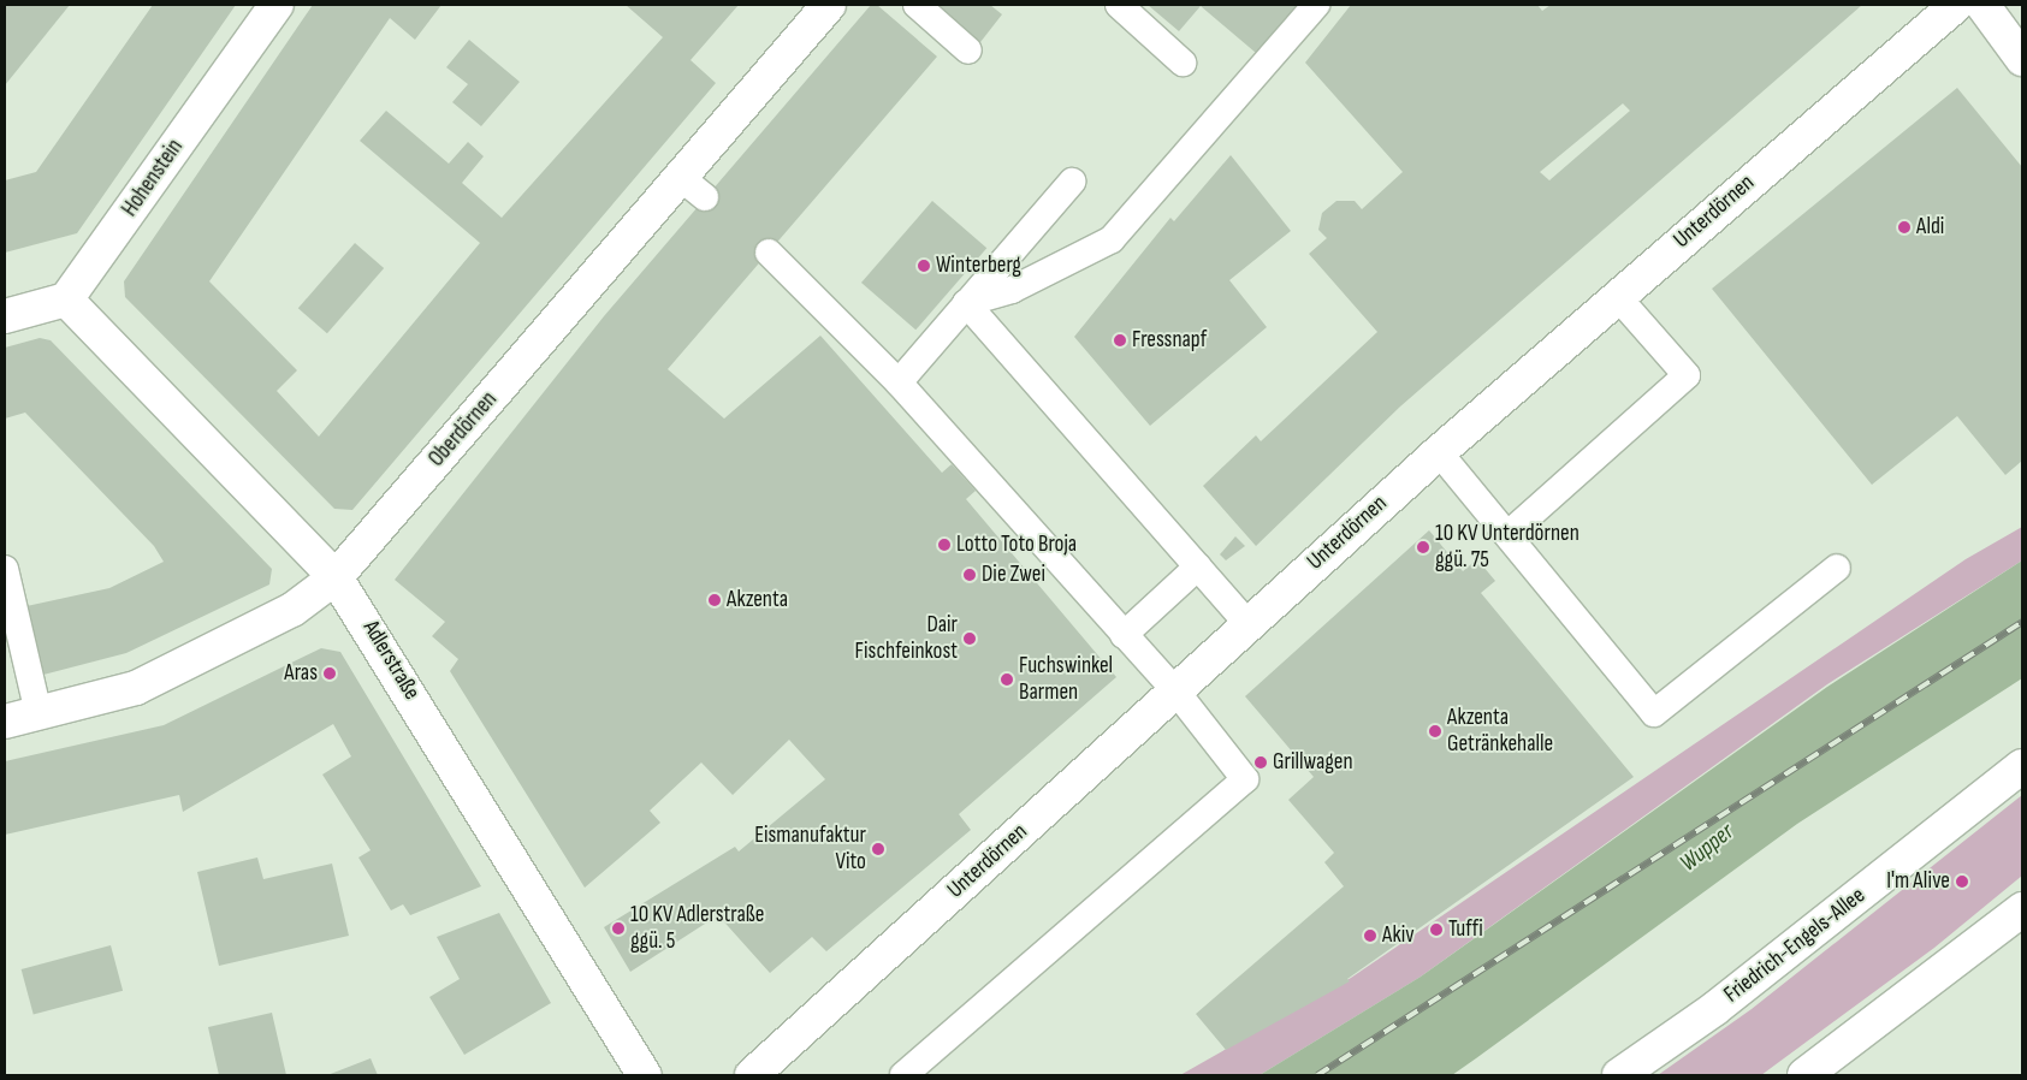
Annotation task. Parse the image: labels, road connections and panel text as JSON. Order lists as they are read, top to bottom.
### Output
{
  "streets": {
    "street": [
      "Hohenstein",
      "Unterdörnen",
      "Oberdörnen",
      "Adlerstraße",
      "Friedrich-Engels-Allee"
    ]
  },
  "crossings": [
    ["Hohenstein", "Adlerstraße"],
    ["Oberdörnen", "Adlerstraße"]
  ],
  "water": ["Wupper"],
  "places": [
    "Aldi",
    "Winterberg",
    "Fressnapf",
    "Lotto Toto Broja",
    "10 KV Unterdörnen ggü. 75",
    "Die Zwei",
    "Akzenta",
    "Dair Fischfeinkost",
    "Aras",
    "Fuchswinkel Barmen",
    "Akzenta Getränkehalle",
    "Grillwagen",
    "Eismanufaktur Vito",
    "I'm Alive",
    "10 KV Adlerstraße ggü. 5",
    "Tuffi",
    "Akiv"
  ]
}
